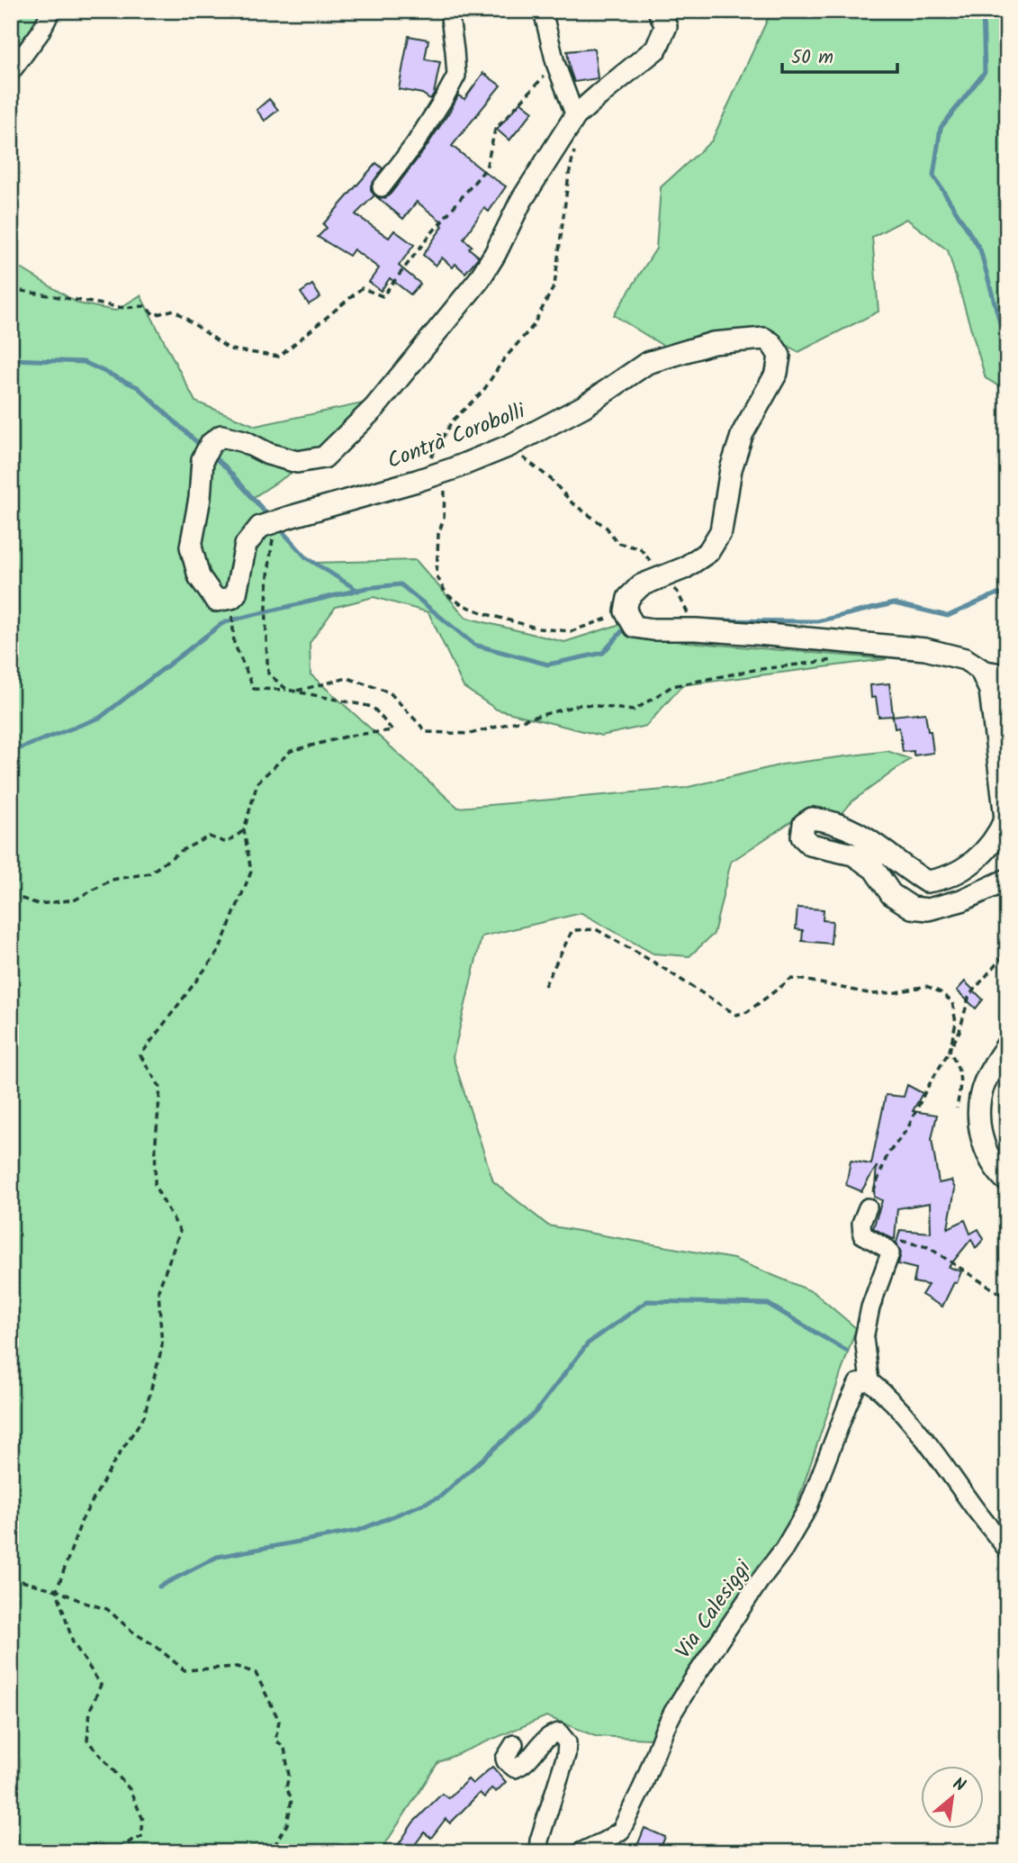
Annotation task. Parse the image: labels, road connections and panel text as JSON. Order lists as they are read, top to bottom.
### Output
{
  "streets": {
    "street": ["Contrà Corobolli", "Via Calesiggi"]
  },
  "scale_bar": "50 m",
  "north": "top right"
}
